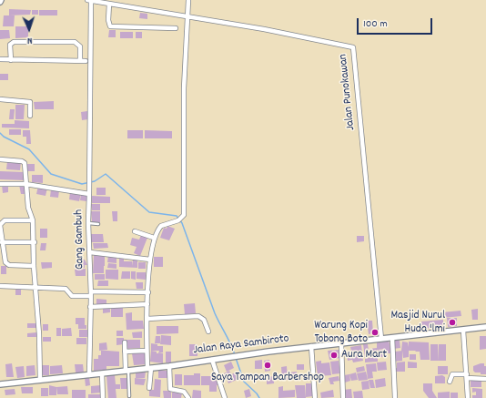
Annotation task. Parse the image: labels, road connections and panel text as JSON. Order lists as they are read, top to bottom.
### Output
{
  "streets": {
    "street": ["Jalan Punokawan", "Gang Gambuh", "Jalan Raya Sambiroto"]
  },
  "crossings": [
    ["Jalan Punokawan", "Jalan Raya Sambiroto"],
    ["Gang Gambuh", "Jalan Raya Sambiroto"]
  ],
  "places": [
    "Masjid Nurul Huda 'lmi",
    "Warung Kopi Tobong Boto",
    "Aura Mart",
    "Saya Tampan Barbershop"
  ],
  "scale_bar": "100 m",
  "north": "bottom"
}
